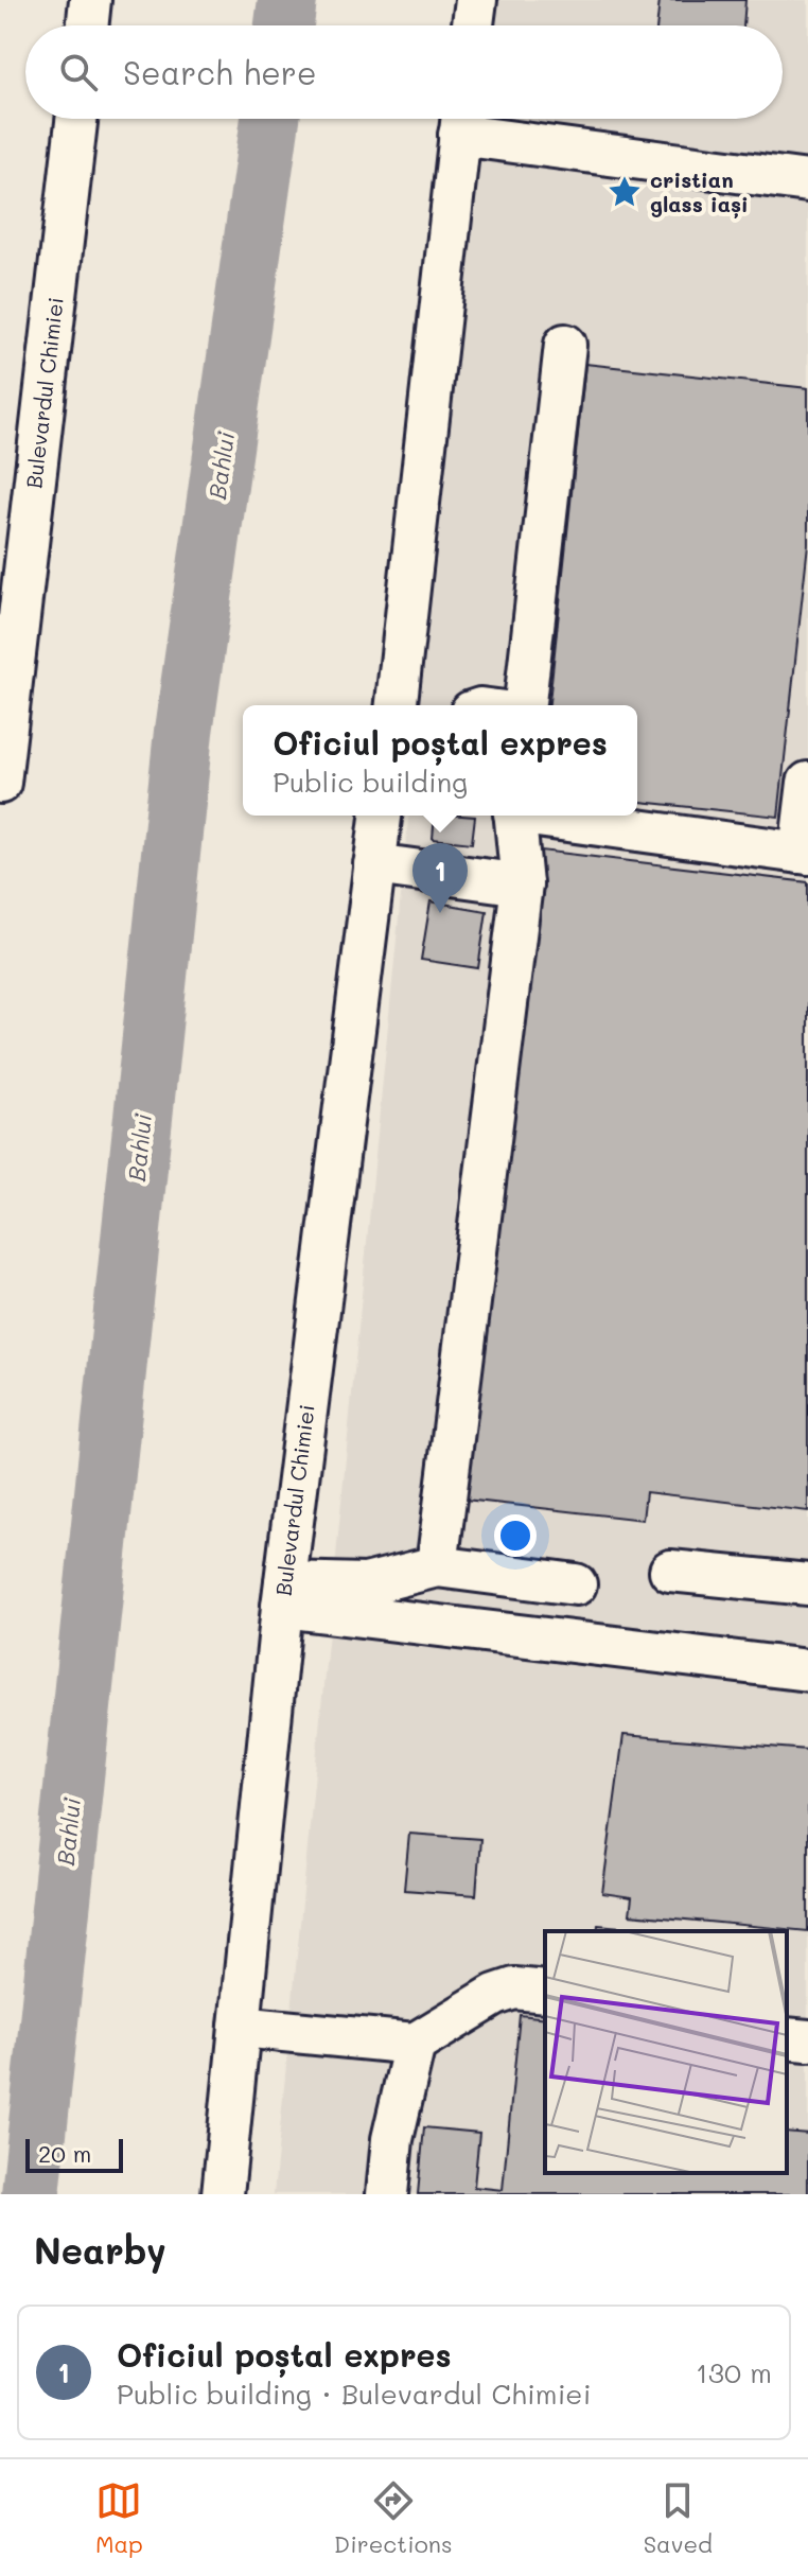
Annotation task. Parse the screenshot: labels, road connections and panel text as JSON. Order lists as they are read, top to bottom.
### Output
{
  "streets": {
    "street": ["Bulevardul Chimiei"]
  },
  "water": ["Bahlui"],
  "places": {
    "place": ["cristian glass iași"]
  },
  "scale_bar": "20 m",
  "page": {
    "search": "Search here",
    "popup": ["Oficiul poștal expres", "Public building"],
    "pins": "1",
    "scale": "20 m",
    "heading": "Nearby",
    "list": [
      {
        "mark": "1",
        "name": "Oficiul poștal expres",
        "note": "Public building · Bulevardul Chimiei",
        "value": "130 m"
      }
    ],
    "nav": ["Map", "Directions", "Saved"]
  }
}
